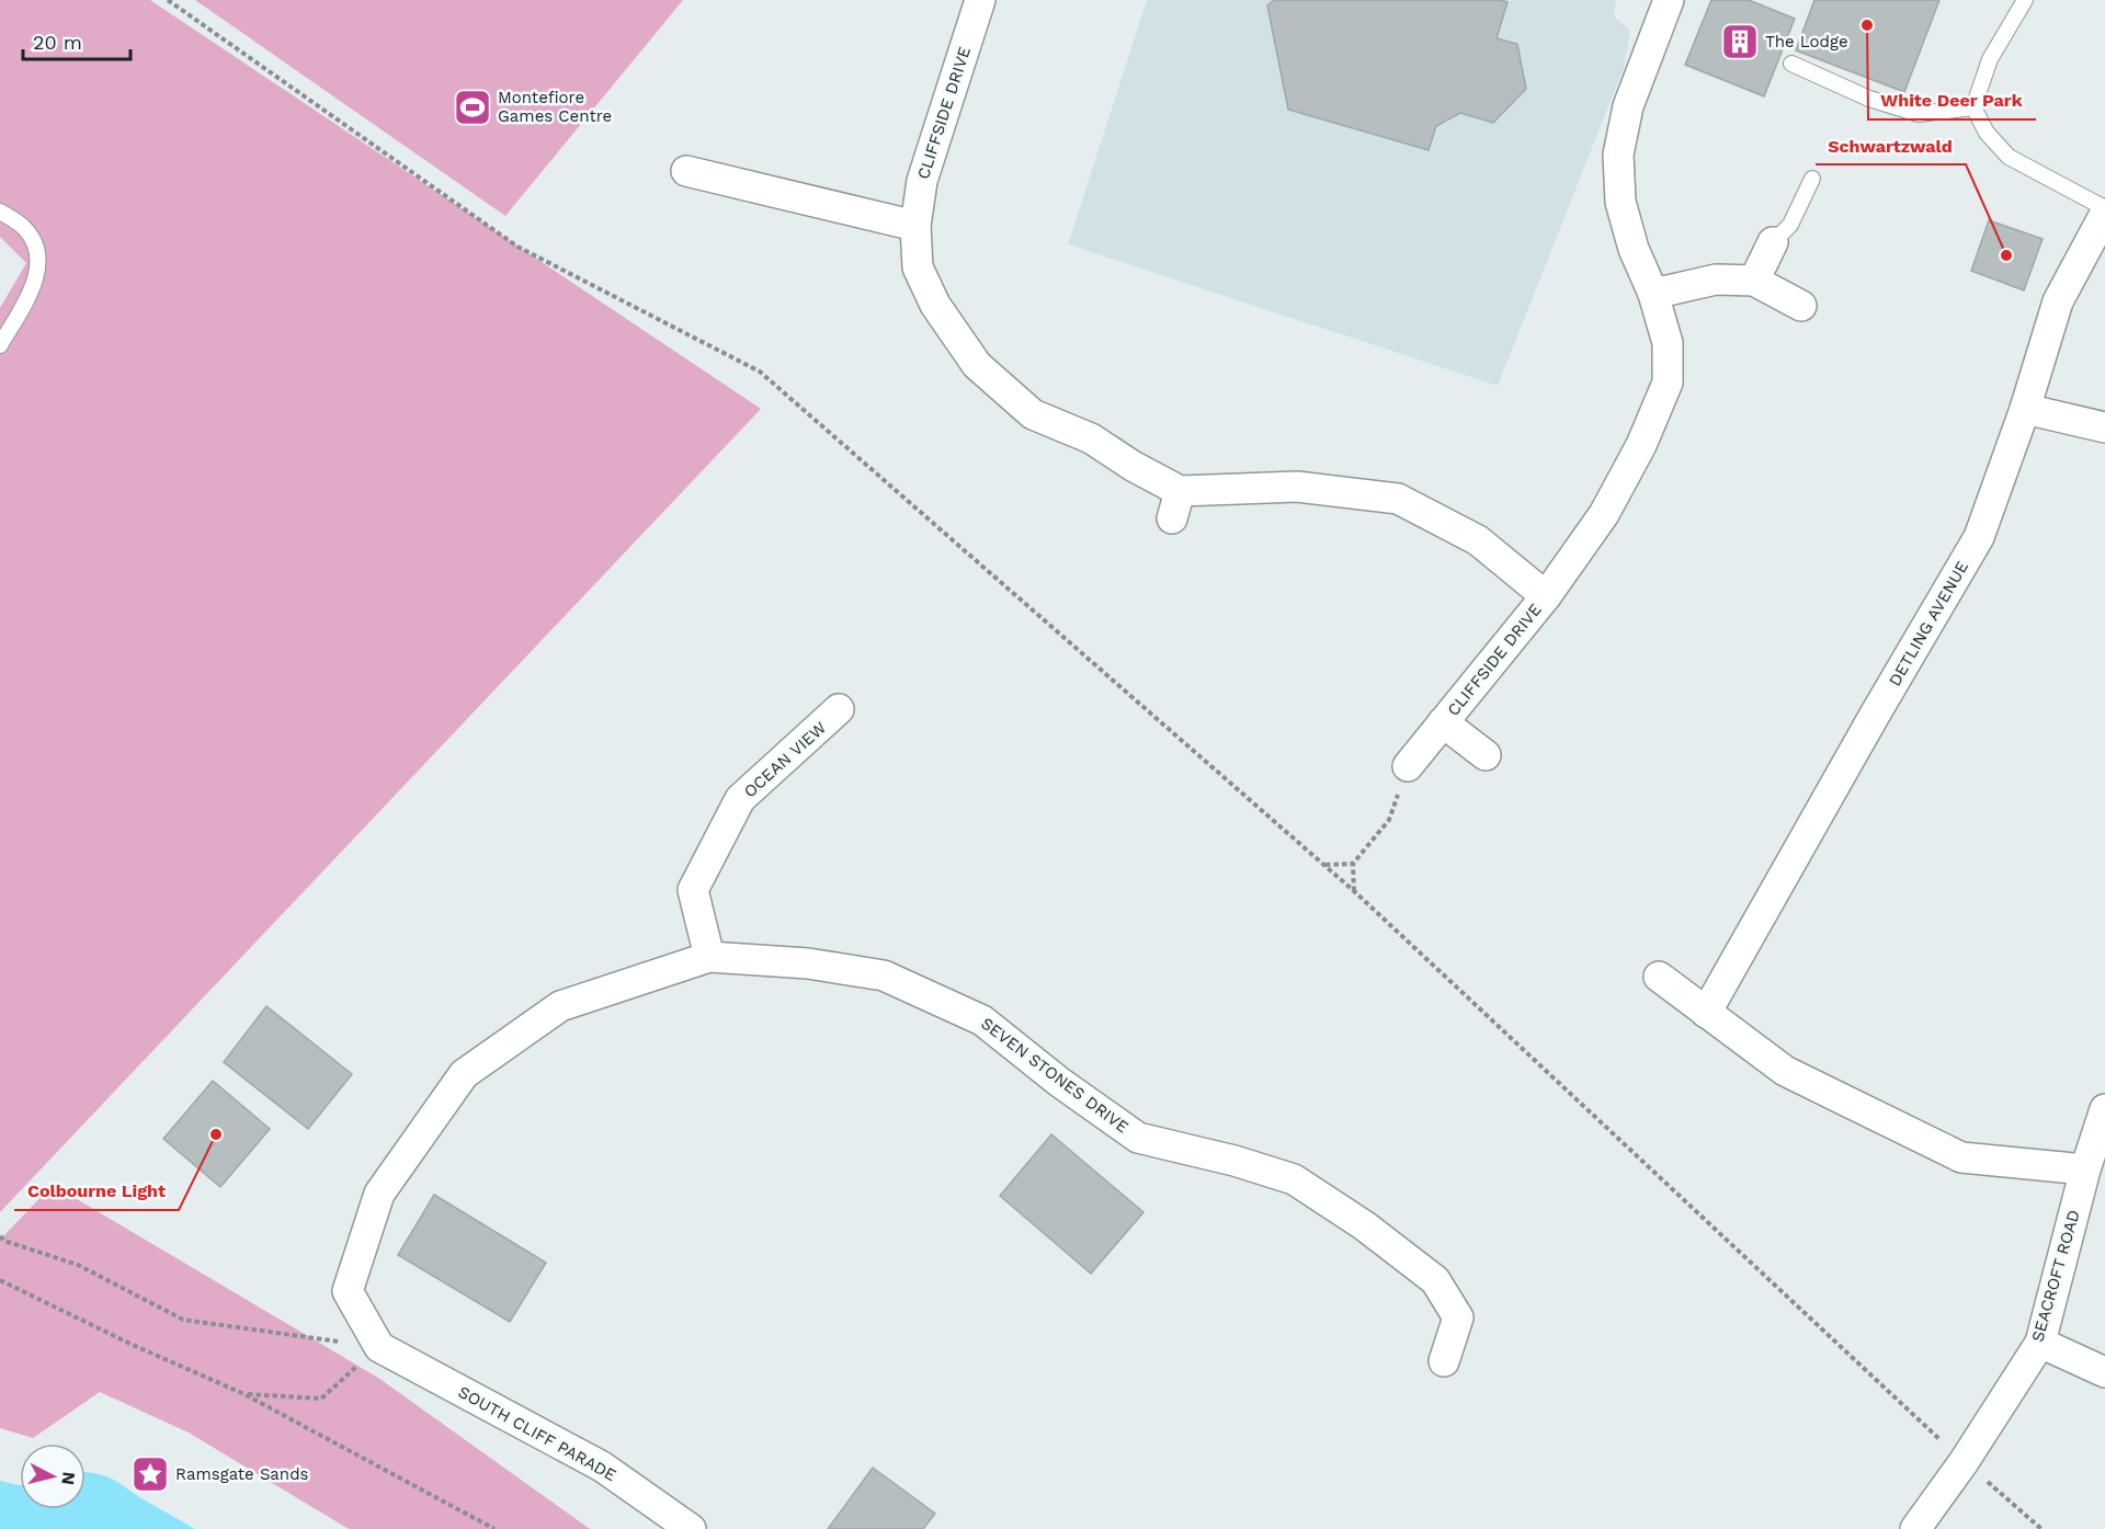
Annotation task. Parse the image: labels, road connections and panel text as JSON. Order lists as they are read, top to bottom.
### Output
{
  "streets": {
    "street": [
      "CLIFFSIDE DRIVE",
      "DETLING AVENUE",
      "OCEAN VIEW",
      "SEVEN STONES DRIVE",
      "SEACROFT ROAD",
      "SOUTH CLIFF PARADE"
    ]
  },
  "crossings": [
    ["OCEAN VIEW", "SEVEN STONES DRIVE"],
    ["SEVEN STONES DRIVE", "SOUTH CLIFF PARADE"]
  ],
  "places": {
    "other": ["White Deer Park", "Schwartzwald", "Colbourne Light"],
    "building": ["The Lodge"],
    "sports": ["Montefiore Games Centre"],
    "place": ["Ramsgate Sands"]
  },
  "scale_bar": "20 m",
  "north": "right"
}
